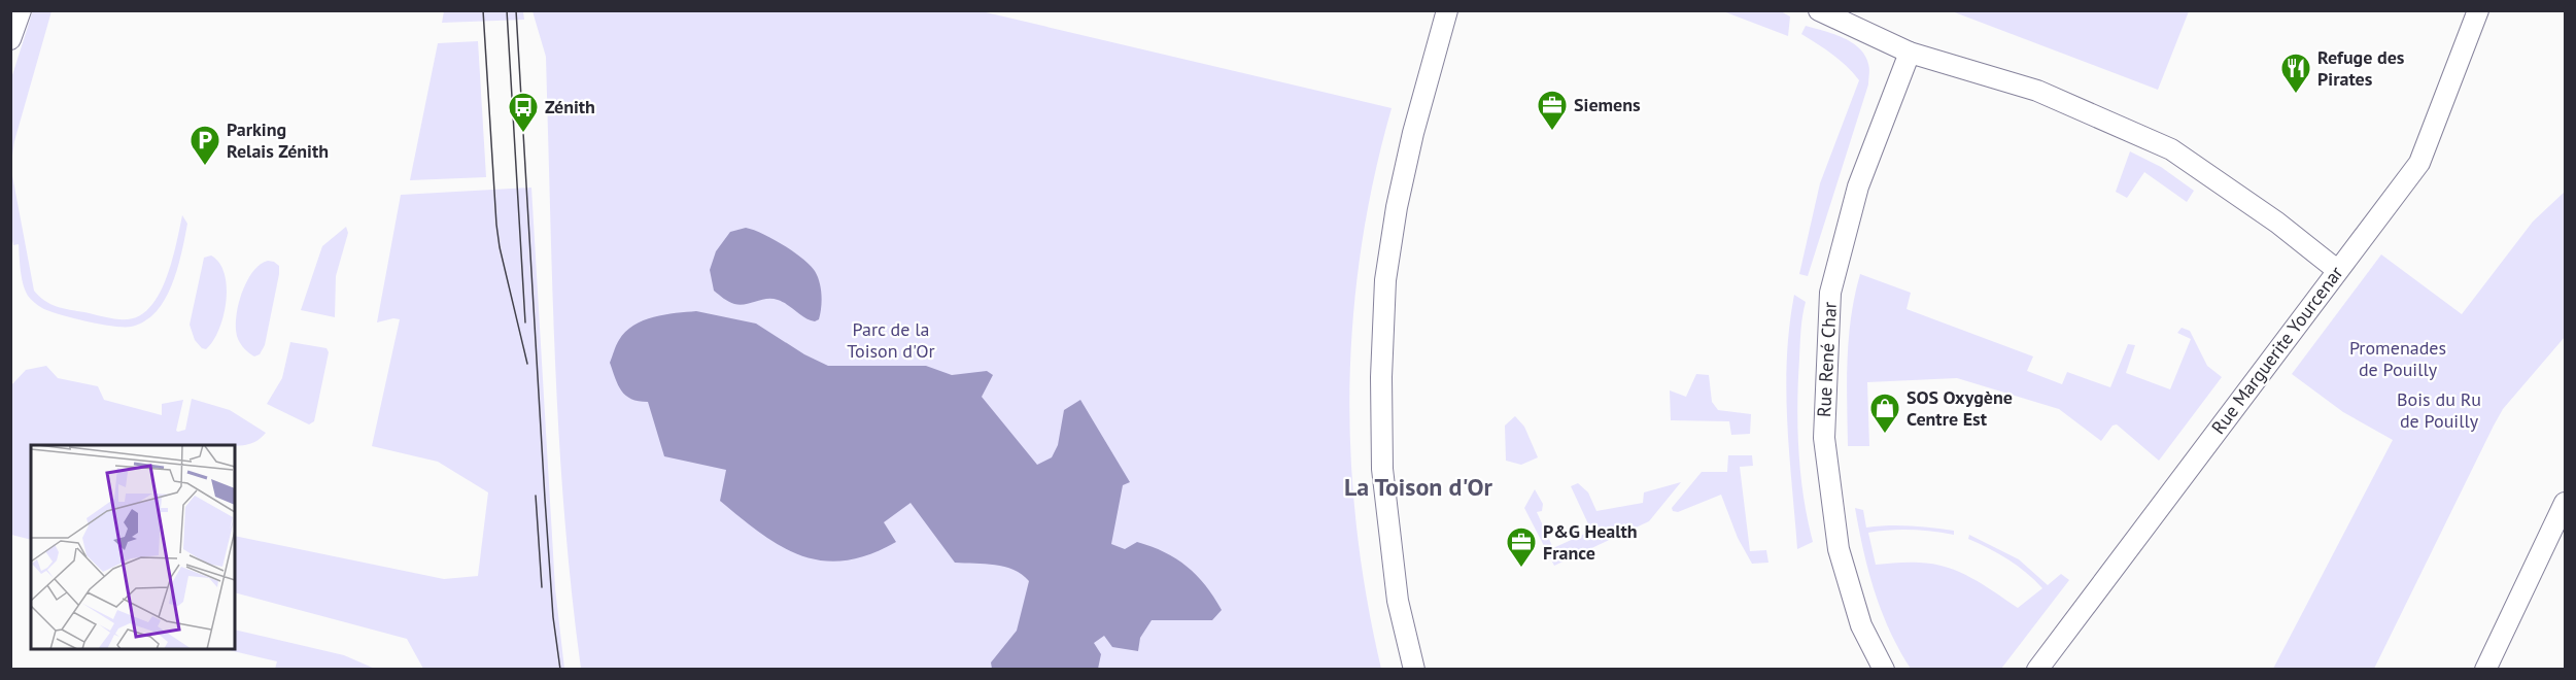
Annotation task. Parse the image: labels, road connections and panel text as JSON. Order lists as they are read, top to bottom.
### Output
{
  "streets": {
    "street": ["Rue Marguerite Yourcenar", "Rue René Char"]
  },
  "districts": ["La Toison d'Or"],
  "parks": ["Parc de la Toison d'Or", "Promenades de Pouilly", "Bois du Ru de Pouilly"],
  "places": {
    "restaurant": ["Refuge des Pirates"],
    "office": ["Siemens", "P&G Health France"],
    "bus stop": ["Zénith"],
    "parking": ["Parking Relais Zénith"],
    "shop": ["SOS Oxygène Centre Est"]
  }
}
